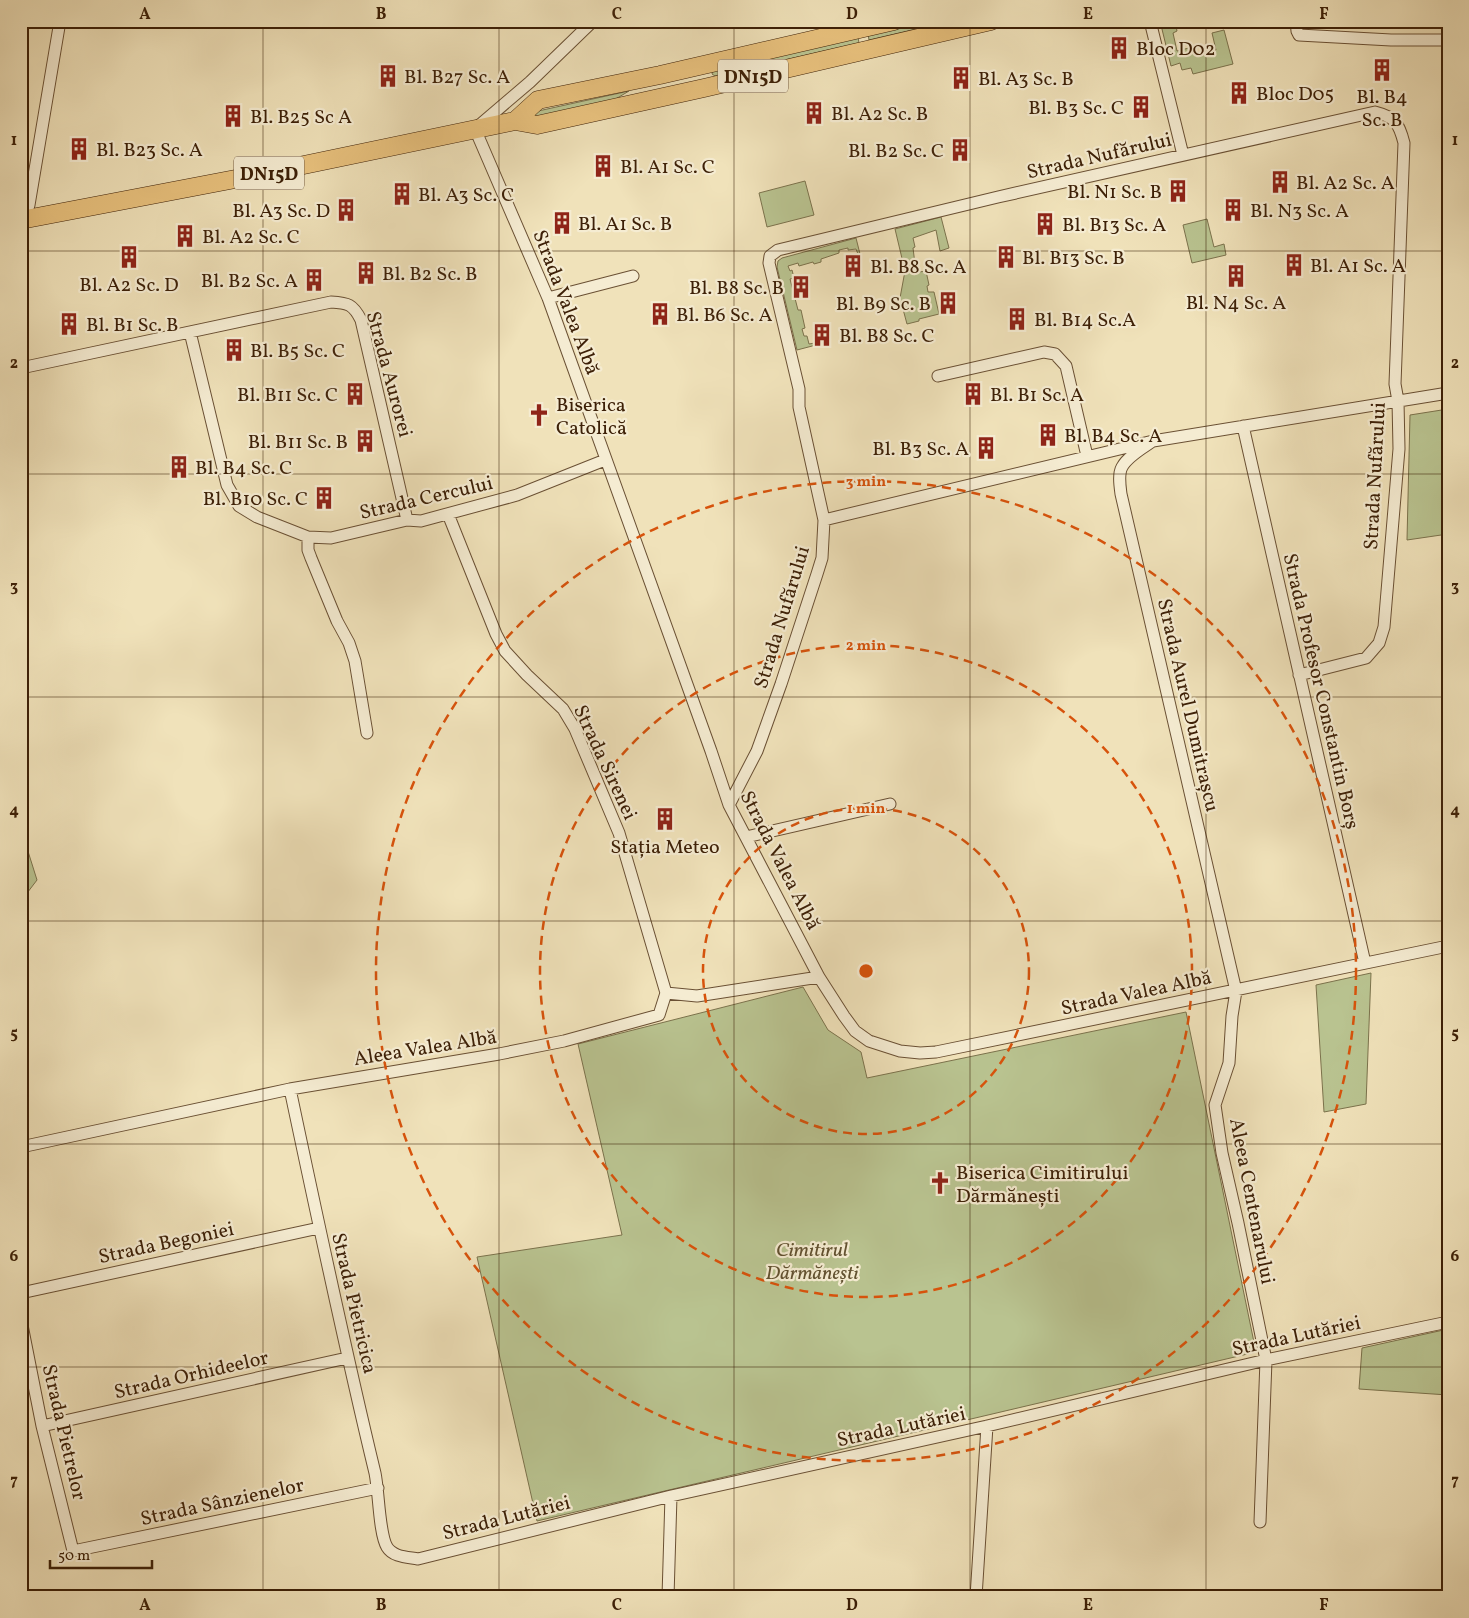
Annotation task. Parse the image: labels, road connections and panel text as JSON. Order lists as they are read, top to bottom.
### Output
{
  "streets": {
    "main road": ["DN15D"],
    "street": [
      "Strada Nufărului",
      "Strada Valea Albă",
      "Strada Aurorei",
      "Strada Cercului",
      "Strada Profesor Constantin Borș",
      "Strada Aurel Dumitrașcu",
      "Strada Sirenei",
      "Aleea Valea Albă",
      "Aleea Centenarului",
      "Strada Begoniei",
      "Strada Pietricica",
      "Strada Lutăriei",
      "Strada Orhideelor",
      "Strada Pietrelor",
      "Strada Sânzienelor"
    ]
  },
  "crossings": [
    ["DN15D", "Strada Valea Albă"],
    ["Strada Nufărului", "Strada Valea Albă"],
    ["Strada Nufărului", "Strada Profesor Constantin Borș"],
    ["Strada Valea Albă", "Strada Cercului"],
    ["Strada Valea Albă", "Strada Profesor Constantin Borș"],
    ["Strada Valea Albă", "Strada Aurel Dumitrașcu"],
    ["Strada Valea Albă", "Aleea Centenarului"],
    ["Strada Aurorei", "Strada Cercului"],
    ["Strada Cercului", "Strada Sirenei"],
    ["Strada Aurel Dumitrașcu", "Aleea Centenarului"],
    ["Strada Sirenei", "Aleea Valea Albă"],
    ["Aleea Valea Albă", "Strada Pietricica"],
    ["Aleea Centenarului", "Strada Lutăriei"],
    ["Strada Begoniei", "Strada Pietricica"],
    ["Strada Pietricica", "Strada Lutăriei"],
    ["Strada Pietricica", "Strada Orhideelor"],
    ["Strada Pietricica", "Strada Sânzienelor"],
    ["Strada Orhideelor", "Strada Pietrelor"],
    ["Strada Pietrelor", "Strada Sânzienelor"]
  ],
  "parks": ["Cimitirul Dărmănești"],
  "places": {
    "building": [
      "Bloc D02",
      "Bl. B4 Sc. B",
      "Bl. B27 Sc. A",
      "Bl. A3 Sc. B",
      "Bloc D05",
      "Bl. B3 Sc. C",
      "Bl. A2 Sc. B",
      "Bl. B25 Sc A",
      "Bl. B23 Sc. A",
      "Bl. B2 Sc. C",
      "Bl. A1 Sc. C",
      "Bl. A2 Sc. A",
      "Bl. N1 Sc. B",
      "Bl. A3 Sc. C",
      "Bl. A3 Sc. D",
      "Bl. N3 Sc. A",
      "Bl. A1 Sc. B",
      "Bl. B13 Sc. A",
      "Bl. A2 Sc. C",
      "Bl. A2 Sc. D",
      "Bl. B13 Sc. B",
      "Bl. A1 Sc. A",
      "Bl. B8 Sc. A",
      "Bl. B2 Sc. B",
      "Bl. N4 Sc. A",
      "Bl. B2 Sc. A",
      "Bl. B8 Sc. B",
      "Bl. B9 Sc. B",
      "Bl. B6 Sc. A",
      "Bl. B14 Sc.A",
      "Bl. B1 Sc. B",
      "Bl. B8 Sc. C",
      "Bl. B5 Sc. C",
      "Bl. B11 Sc. C",
      "Bl. B1 Sc. A",
      "Bl. B4 Sc. A",
      "Bl. B11 Sc. B",
      "Bl. B3 Sc. A",
      "Bl. B4 Sc. C",
      "Bl. B10 Sc. C",
      "Stația Meteo"
    ],
    "church": ["Biserica Catolică", "Biserica Cimitirului Dărmănești"]
  },
  "scale_bar": "50 m",
  "grid": {
    "columns": [
      "A",
      "B",
      "C",
      "D",
      "E",
      "F"
    ],
    "rows": [
      "1",
      "2",
      "3",
      "4",
      "5",
      "6",
      "7"
    ]
  },
  "rings": ["3 min", "2 min", "1 min"]
}
